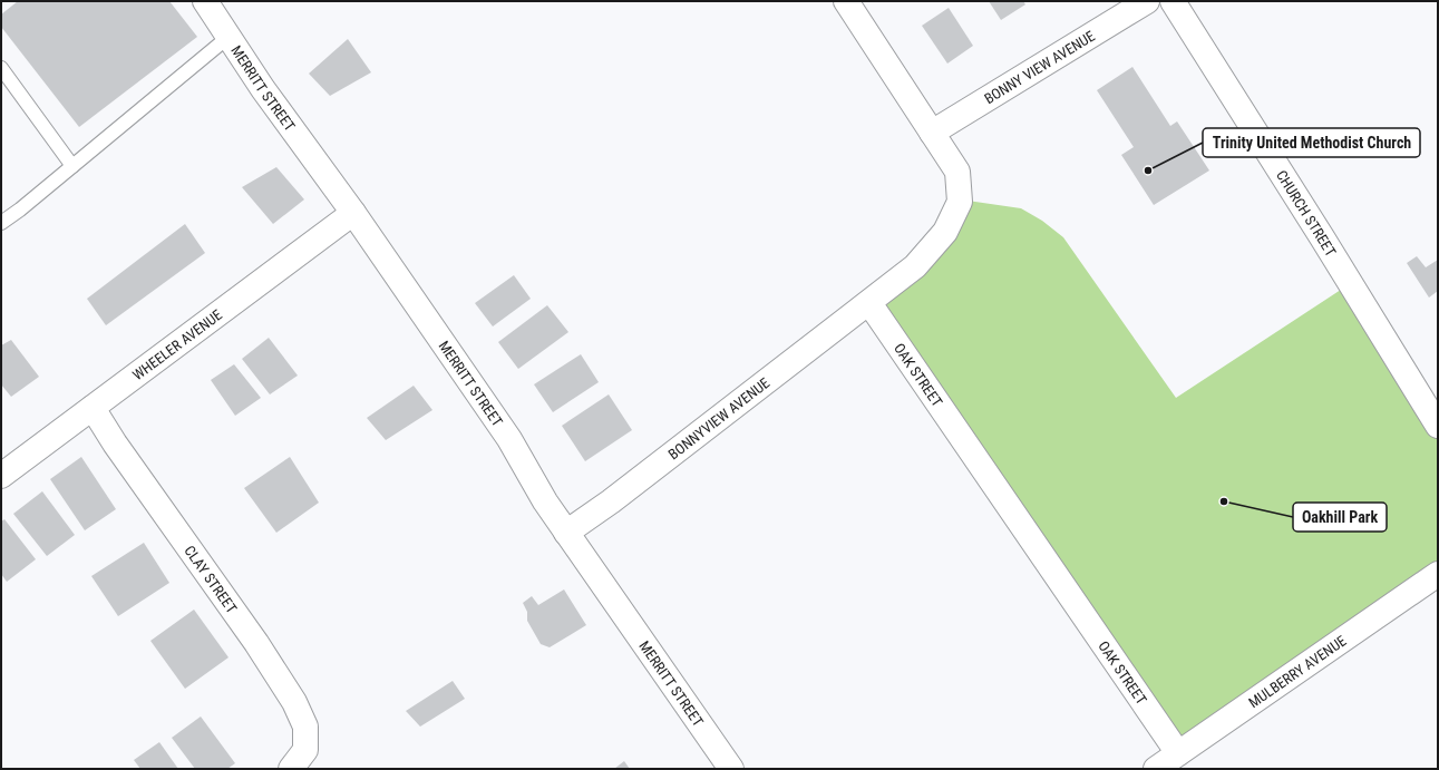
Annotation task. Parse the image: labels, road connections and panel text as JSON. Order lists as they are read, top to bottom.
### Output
{
  "streets": {
    "street": [
      "BONNY VIEW AVENUE",
      "MERRITT STREET",
      "CHURCH STREET",
      "WHEELER AVENUE",
      "OAK STREET",
      "BONNYVIEW AVENUE",
      "CLAY STREET",
      "MULBERRY AVENUE"
    ]
  },
  "crossings": [
    ["MERRITT STREET", "WHEELER AVENUE"],
    ["MERRITT STREET", "BONNYVIEW AVENUE"],
    ["WHEELER AVENUE", "CLAY STREET"],
    ["OAK STREET", "BONNYVIEW AVENUE"],
    ["OAK STREET", "MULBERRY AVENUE"]
  ],
  "places": ["Trinity United Methodist Church", "Oakhill Park"]
}
